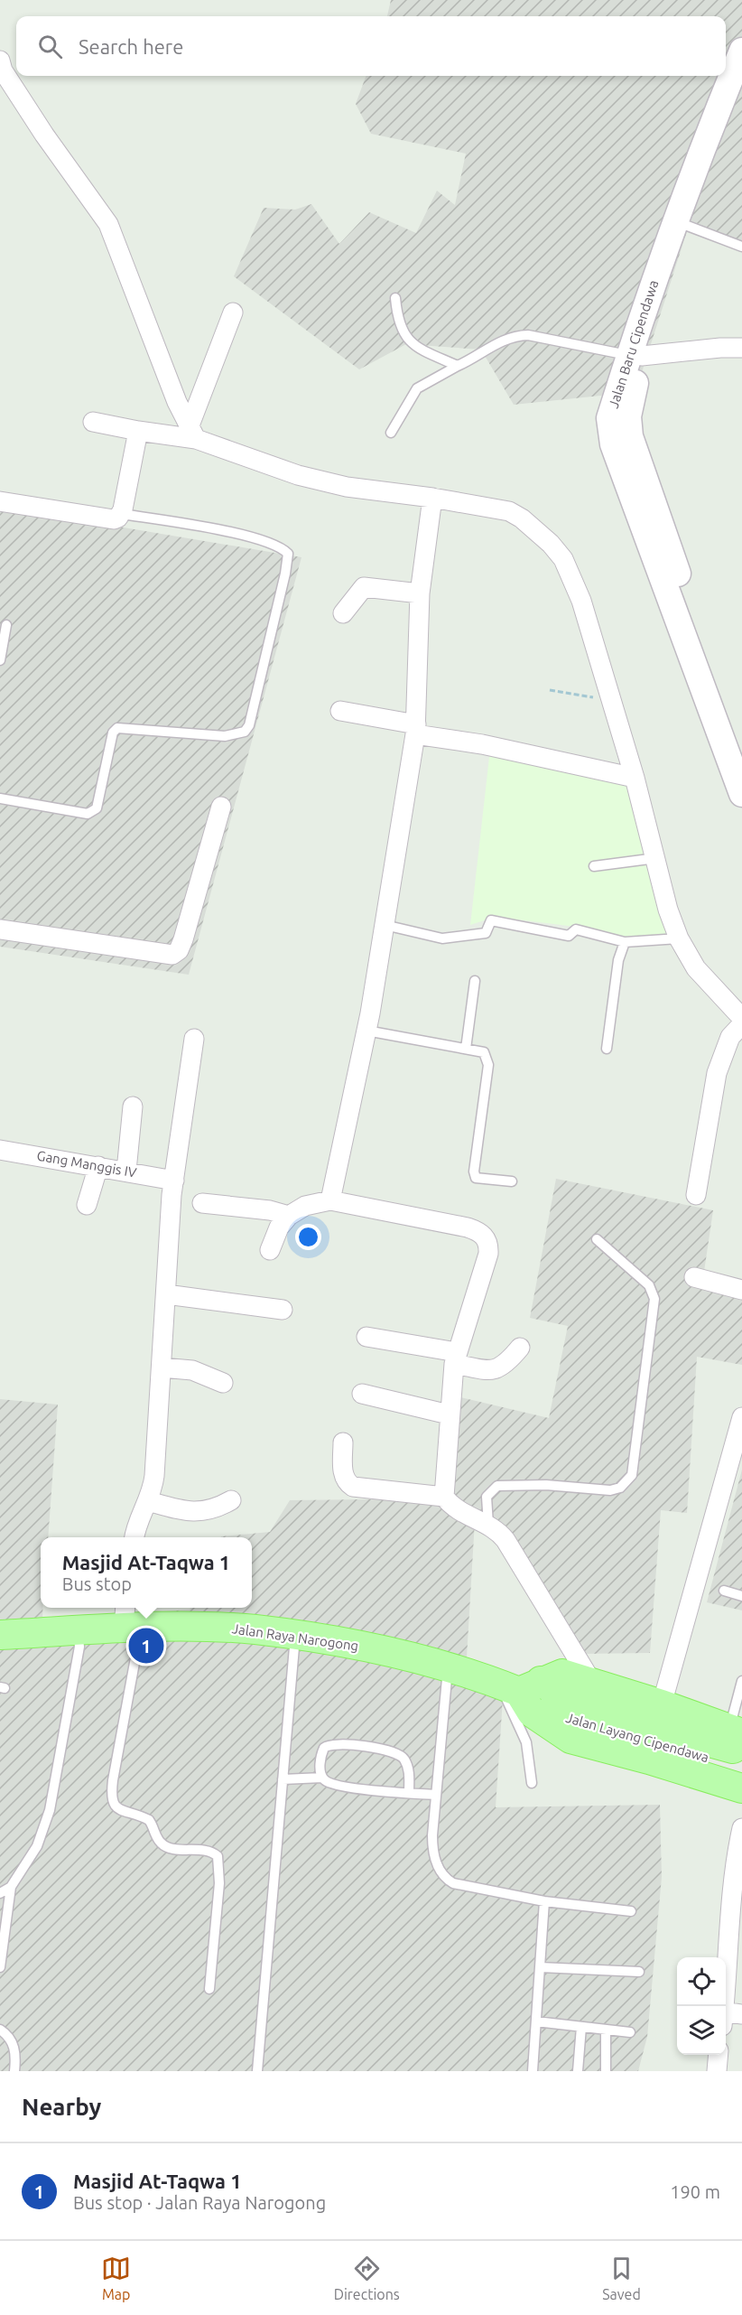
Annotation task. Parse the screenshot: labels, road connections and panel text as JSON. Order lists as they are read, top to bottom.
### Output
{
  "streets": {
    "main road": ["Jalan Baru Cipendawa", "Jalan Raya Narogong", "Jalan Layang Cipendawa"],
    "street": ["Gang Manggis IV"]
  },
  "crossings": [
    ["Jalan Raya Narogong", "Jalan Layang Cipendawa"]
  ],
  "page": {
    "search": "Search here",
    "popup": ["Masjid At-Taqwa 1", "Bus stop"],
    "pins": "1",
    "heading": "Nearby",
    "list": [
      {
        "mark": "1",
        "name": "Masjid At-Taqwa 1",
        "note": "Bus stop · Jalan Raya Narogong",
        "value": "190 m"
      }
    ],
    "nav": ["Map", "Directions", "Saved"]
  }
}
